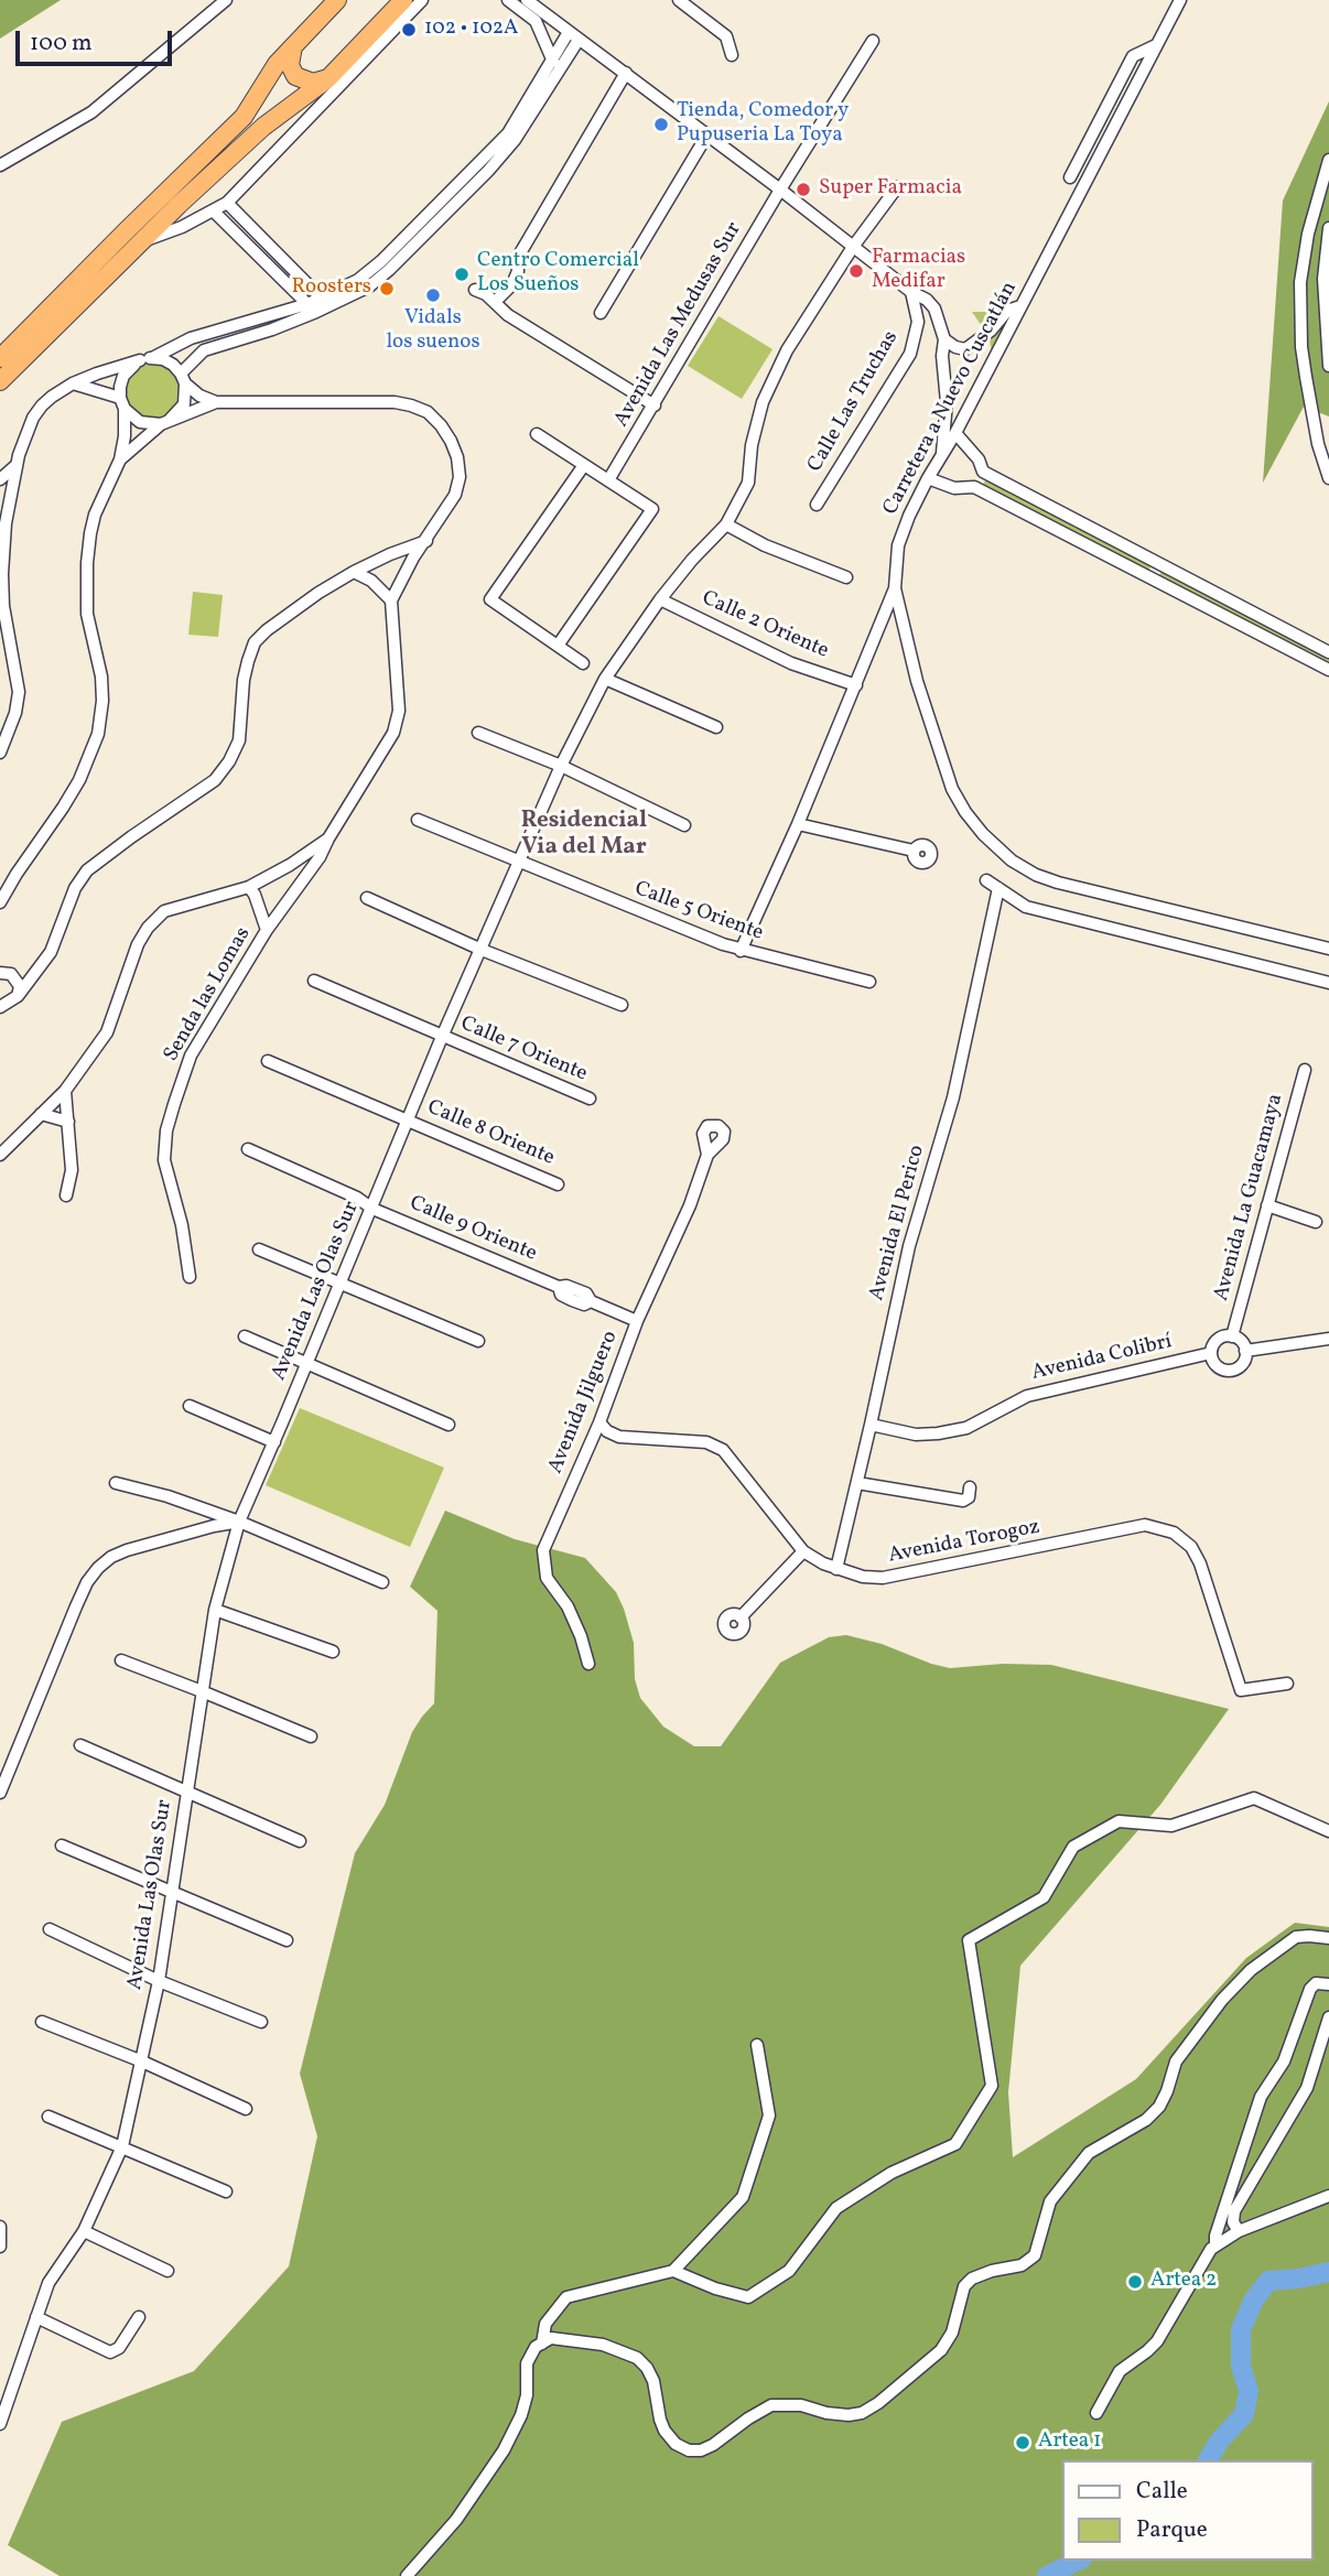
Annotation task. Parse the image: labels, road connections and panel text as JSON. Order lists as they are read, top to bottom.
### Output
{
  "streets": {
    "street": [
      "Avenida Las Medusas Sur",
      "Carretera a Nuevo Cuscatlán",
      "Calle Las Truchas",
      "Calle 2 Oriente",
      "Calle 5 Oriente",
      "Senda las Lomas",
      "Calle 7 Oriente",
      "Calle 8 Oriente",
      "Avenida La Guacamaya",
      "Avenida El Perico",
      "Calle 9 Oriente",
      "Avenida Las Olas Sur",
      "Avenida Colibrí",
      "Avenida Jilguero",
      "Avenida Torogoz"
    ]
  },
  "crossings": [
    ["Calle 2 Oriente", "Avenida Las Olas Sur"],
    ["Calle 5 Oriente", "Avenida Las Olas Sur"],
    ["Calle 7 Oriente", "Avenida Las Olas Sur"],
    ["Calle 8 Oriente", "Avenida Las Olas Sur"],
    ["Avenida La Guacamaya", "Avenida Colibrí"],
    ["Avenida El Perico", "Avenida Colibrí"],
    ["Avenida El Perico", "Avenida Torogoz"],
    ["Calle 9 Oriente", "Avenida Las Olas Sur"],
    ["Calle 9 Oriente", "Avenida Jilguero"],
    ["Avenida Jilguero", "Avenida Torogoz"]
  ],
  "districts": ["Residencial Via del Mar"],
  "places": [
    "102 • 102A",
    "Tienda, Comedor y Pupuseria La Toya",
    "Super Farmacia",
    "Farmacias Medifar",
    "Centro Comercial Los Sueños",
    "Roosters",
    "Vidals los suenos",
    "Artea 2",
    "Artea 1"
  ],
  "legend": ["Calle", "Parque"],
  "scale_bar": "100 m"
}
